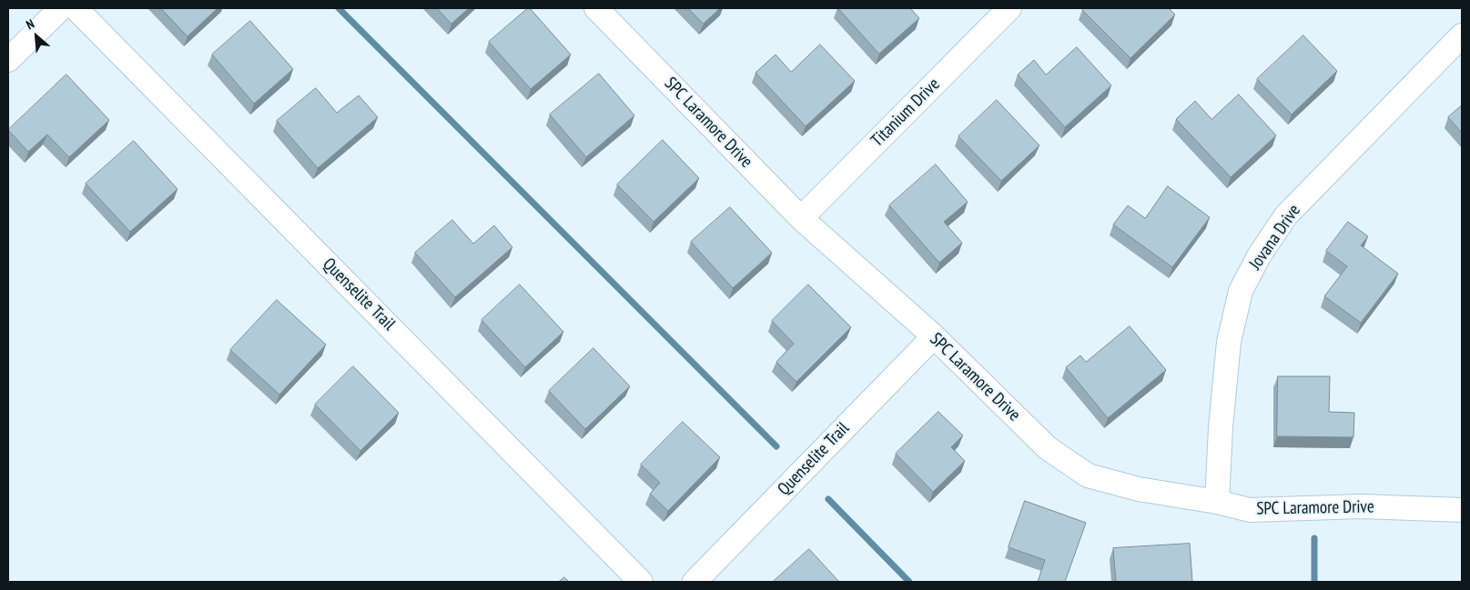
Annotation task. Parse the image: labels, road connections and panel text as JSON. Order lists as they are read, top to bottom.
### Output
{
  "streets": {
    "street": [
      "Titanium Drive",
      "SPC Laramore Drive",
      "Jovana Drive",
      "Quenselite Trail"
    ]
  },
  "crossings": [
    ["Titanium Drive", "SPC Laramore Drive"],
    ["SPC Laramore Drive", "Jovana Drive"],
    ["SPC Laramore Drive", "Quenselite Trail"]
  ],
  "north": "top left"
}
